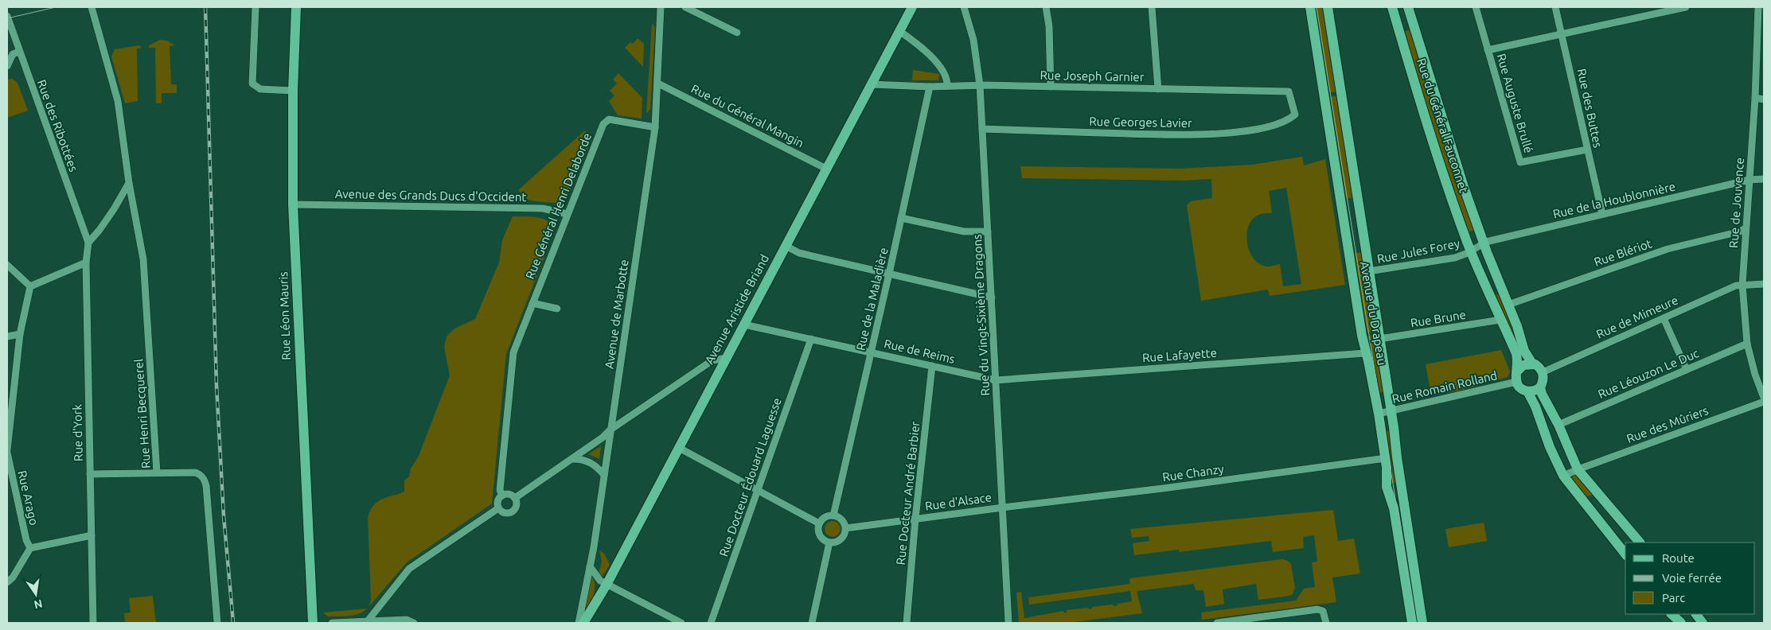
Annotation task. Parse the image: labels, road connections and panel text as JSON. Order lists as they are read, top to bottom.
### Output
{
  "streets": {
    "main road": [
      "Rue du Général Fauconnet",
      "Avenue Aristide Briand",
      "Avenue du Drapeau",
      "Rue Léon Mauris"
    ],
    "street": [
      "Rue Joseph Garnier",
      "Rue Auguste Brullé",
      "Rue des Buttes",
      "Rue du Général Mangin",
      "Rue Georges Lavier",
      "Rue des Ribottées",
      "Avenue des Grands Ducs d'Occident",
      "Rue de la Houblonnière",
      "Rue de Jouvence",
      "Rue Général Henri Delaborde",
      "Rue Jules Forey",
      "Rue Blériot",
      "Rue de la Maladière",
      "Avenue de Marbotte",
      "Rue du Vingt-Sixième Dragons",
      "Rue de Mimeure",
      "Rue Brune",
      "Rue de Reims",
      "Rue Lafayette",
      "Rue Léouzon Le Duc",
      "Rue Romain Rolland",
      "Rue Henri Becquerel",
      "Rue des Mûriers",
      "Rue d'York",
      "Rue Chanzy",
      "Rue Docteur Édouard Laguesse",
      "Rue Docteur André Barbier",
      "Rue Arago",
      "Rue d'Alsace"
    ]
  },
  "crossings": [
    ["Rue Joseph Garnier", "Rue Georges Lavier"],
    ["Rue Joseph Garnier", "Rue de la Maladière"],
    ["Rue Joseph Garnier", "Avenue Aristide Briand"],
    ["Rue Joseph Garnier", "Rue du Vingt-Sixième Dragons"],
    ["Rue Auguste Brullé", "Rue des Buttes"],
    ["Rue des Buttes", "Rue de la Houblonnière"],
    ["Rue du Général Mangin", "Avenue Aristide Briand"],
    ["Rue du Général Mangin", "Avenue de Marbotte"],
    ["Rue Georges Lavier", "Rue du Vingt-Sixième Dragons"],
    ["Rue des Ribottées", "Rue d'York"],
    ["Rue du Général Fauconnet", "Rue de la Houblonnière"],
    ["Rue du Général Fauconnet", "Rue Jules Forey"],
    ["Rue du Général Fauconnet", "Rue Blériot"],
    ["Rue du Général Fauconnet", "Rue de Mimeure"],
    ["Rue du Général Fauconnet", "Rue Brune"],
    ["Rue du Général Fauconnet", "Rue Romain Rolland"],
    ["Avenue des Grands Ducs d'Occident", "Rue Général Henri Delaborde"],
    ["Avenue des Grands Ducs d'Occident", "Rue Léon Mauris"],
    ["Rue de la Houblonnière", "Rue de Jouvence"],
    ["Rue de Jouvence", "Rue Blériot"],
    ["Rue de Jouvence", "Rue de Mimeure"],
    ["Rue de Jouvence", "Rue Léouzon Le Duc"],
    ["Rue Général Henri Delaborde", "Avenue de Marbotte"],
    ["Rue Jules Forey", "Avenue du Drapeau"],
    ["Rue de la Maladière", "Rue de Reims"],
    ["Rue de la Maladière", "Rue d'Alsace"],
    ["Avenue Aristide Briand", "Rue de Reims"],
    ["Avenue du Drapeau", "Rue Brune"],
    ["Avenue du Drapeau", "Rue Lafayette"],
    ["Avenue du Drapeau", "Rue Romain Rolland"],
    ["Avenue du Drapeau", "Rue Chanzy"],
    ["Rue du Vingt-Sixième Dragons", "Rue de Reims"],
    ["Rue du Vingt-Sixième Dragons", "Rue Lafayette"],
    ["Rue du Vingt-Sixième Dragons", "Rue Chanzy"],
    ["Rue du Vingt-Sixième Dragons", "Rue d'Alsace"],
    ["Rue de Mimeure", "Rue Romain Rolland"],
    ["Rue de Reims", "Rue Lafayette"],
    ["Rue de Reims", "Rue Docteur Édouard Laguesse"],
    ["Rue de Reims", "Rue Docteur André Barbier"],
    ["Rue Chanzy", "Rue d'Alsace"],
    ["Rue Docteur André Barbier", "Rue d'Alsace"]
  ],
  "legend": ["Route", "Voie ferrée", "Parc"],
  "north": "bottom"
}
